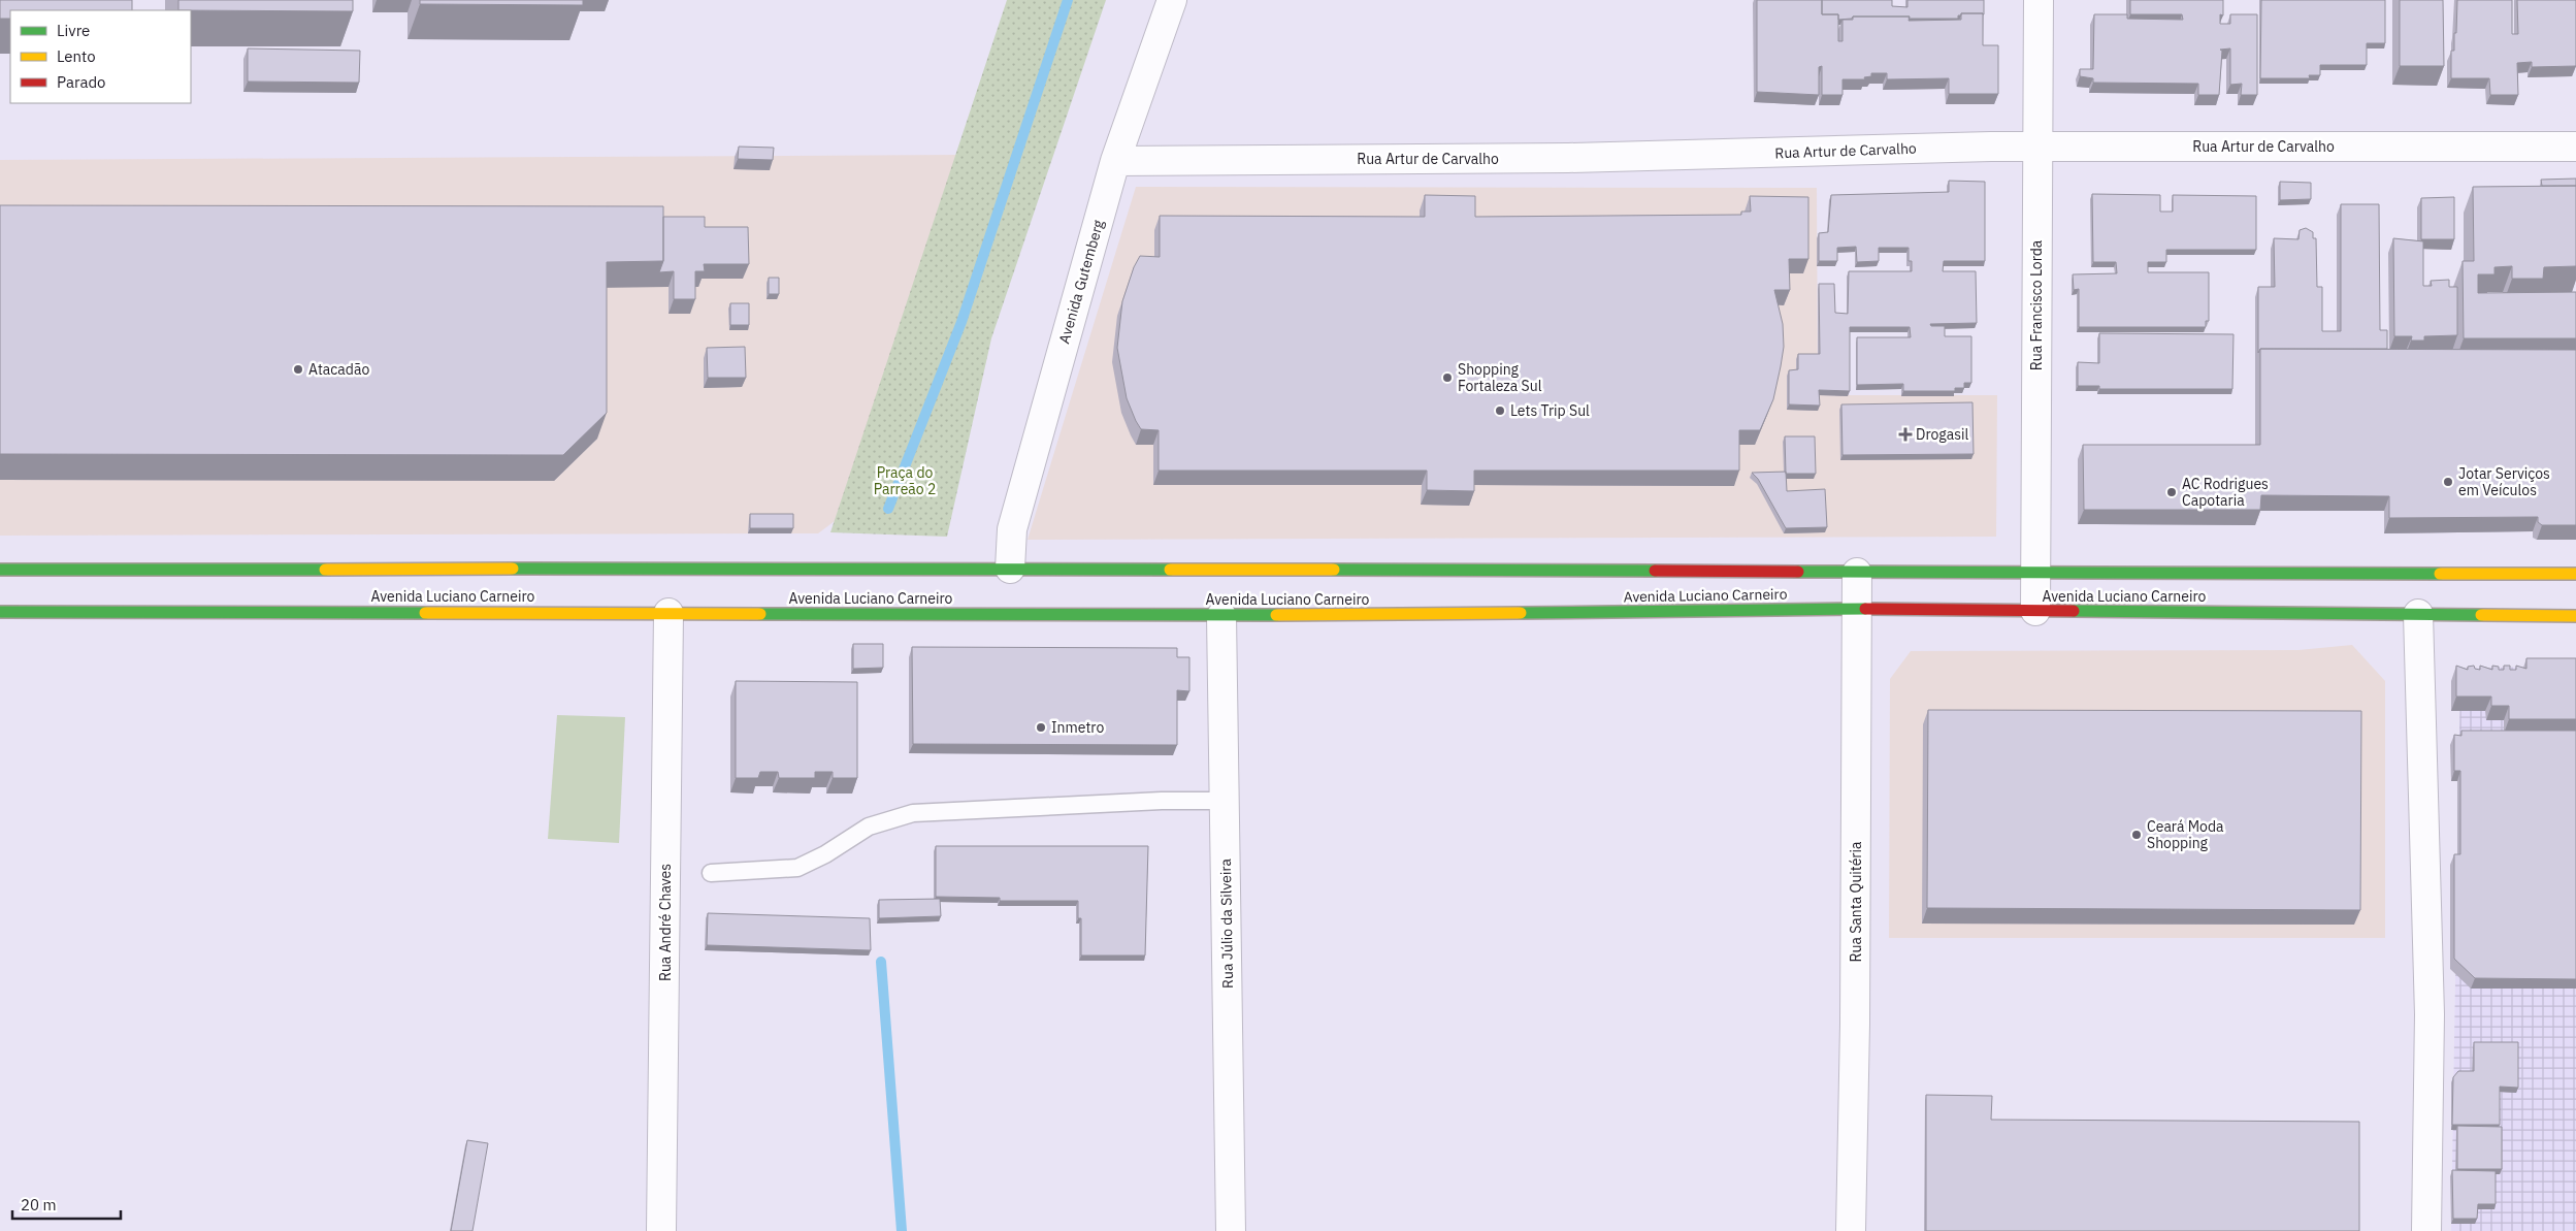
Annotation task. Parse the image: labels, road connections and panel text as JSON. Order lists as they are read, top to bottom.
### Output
{
  "streets": {
    "main road": ["Avenida Luciano Carneiro"],
    "street": [
      "Rua Artur de Carvalho",
      "Avenida Gutemberg",
      "Rua Francisco Lorda",
      "Rua Santa Quitéria",
      "Rua André Chaves",
      "Rua Júlio da Silveira"
    ]
  },
  "crossings": [
    ["Rua Artur de Carvalho", "Avenida Gutemberg"],
    ["Rua Artur de Carvalho", "Rua Francisco Lorda"],
    ["Avenida Gutemberg", "Avenida Luciano Carneiro"],
    ["Rua Francisco Lorda", "Avenida Luciano Carneiro"],
    ["Avenida Luciano Carneiro", "Rua Santa Quitéria"],
    ["Avenida Luciano Carneiro", "Rua André Chaves"],
    ["Avenida Luciano Carneiro", "Rua Júlio da Silveira"]
  ],
  "parks": ["Praça do Parreão 2"],
  "places": {
    "other": [
      "Atacadão",
      "Shopping Fortaleza Sul",
      "Lets Trip Sul",
      "Jotar Serviços em Veículos",
      "AC Rodrigues Capotaria",
      "Inmetro",
      "Ceará Moda Shopping"
    ],
    "health": ["Drogasil"]
  },
  "legend": ["Livre", "Lento", "Parado"],
  "scale_bar": "20 m"
}
